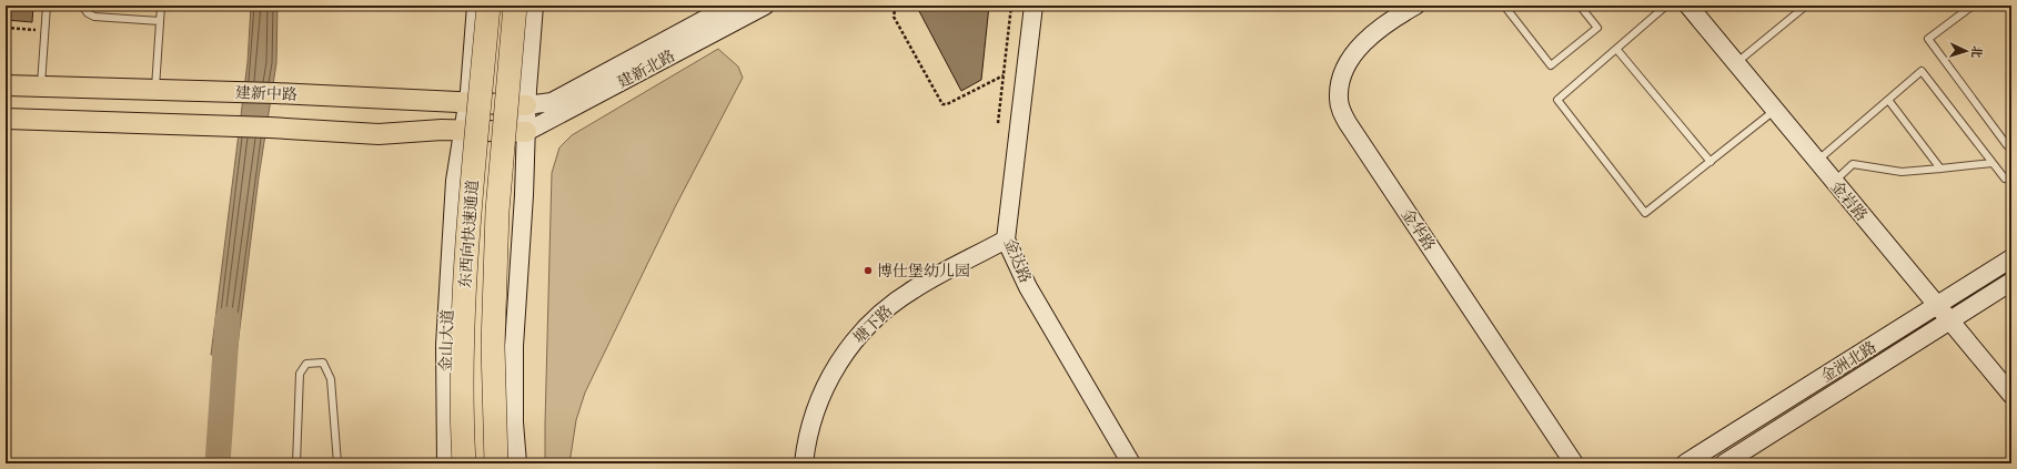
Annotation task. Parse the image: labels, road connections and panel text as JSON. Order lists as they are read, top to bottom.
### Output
{
  "streets": {
    "highway": ["东西向快速通道"],
    "main road": [
      "建新北路",
      "建新中路",
      "金岩路",
      "金华路",
      "金达路",
      "塘下路",
      "金山大道",
      "金洲北路"
    ]
  },
  "crossings": [
    ["建新北路", "建新中路"],
    ["建新中路", "金山大道"],
    ["金岩路", "金洲北路"],
    ["金达路", "塘下路"]
  ],
  "places": ["博仕堡幼儿园"],
  "north": "right"
}
